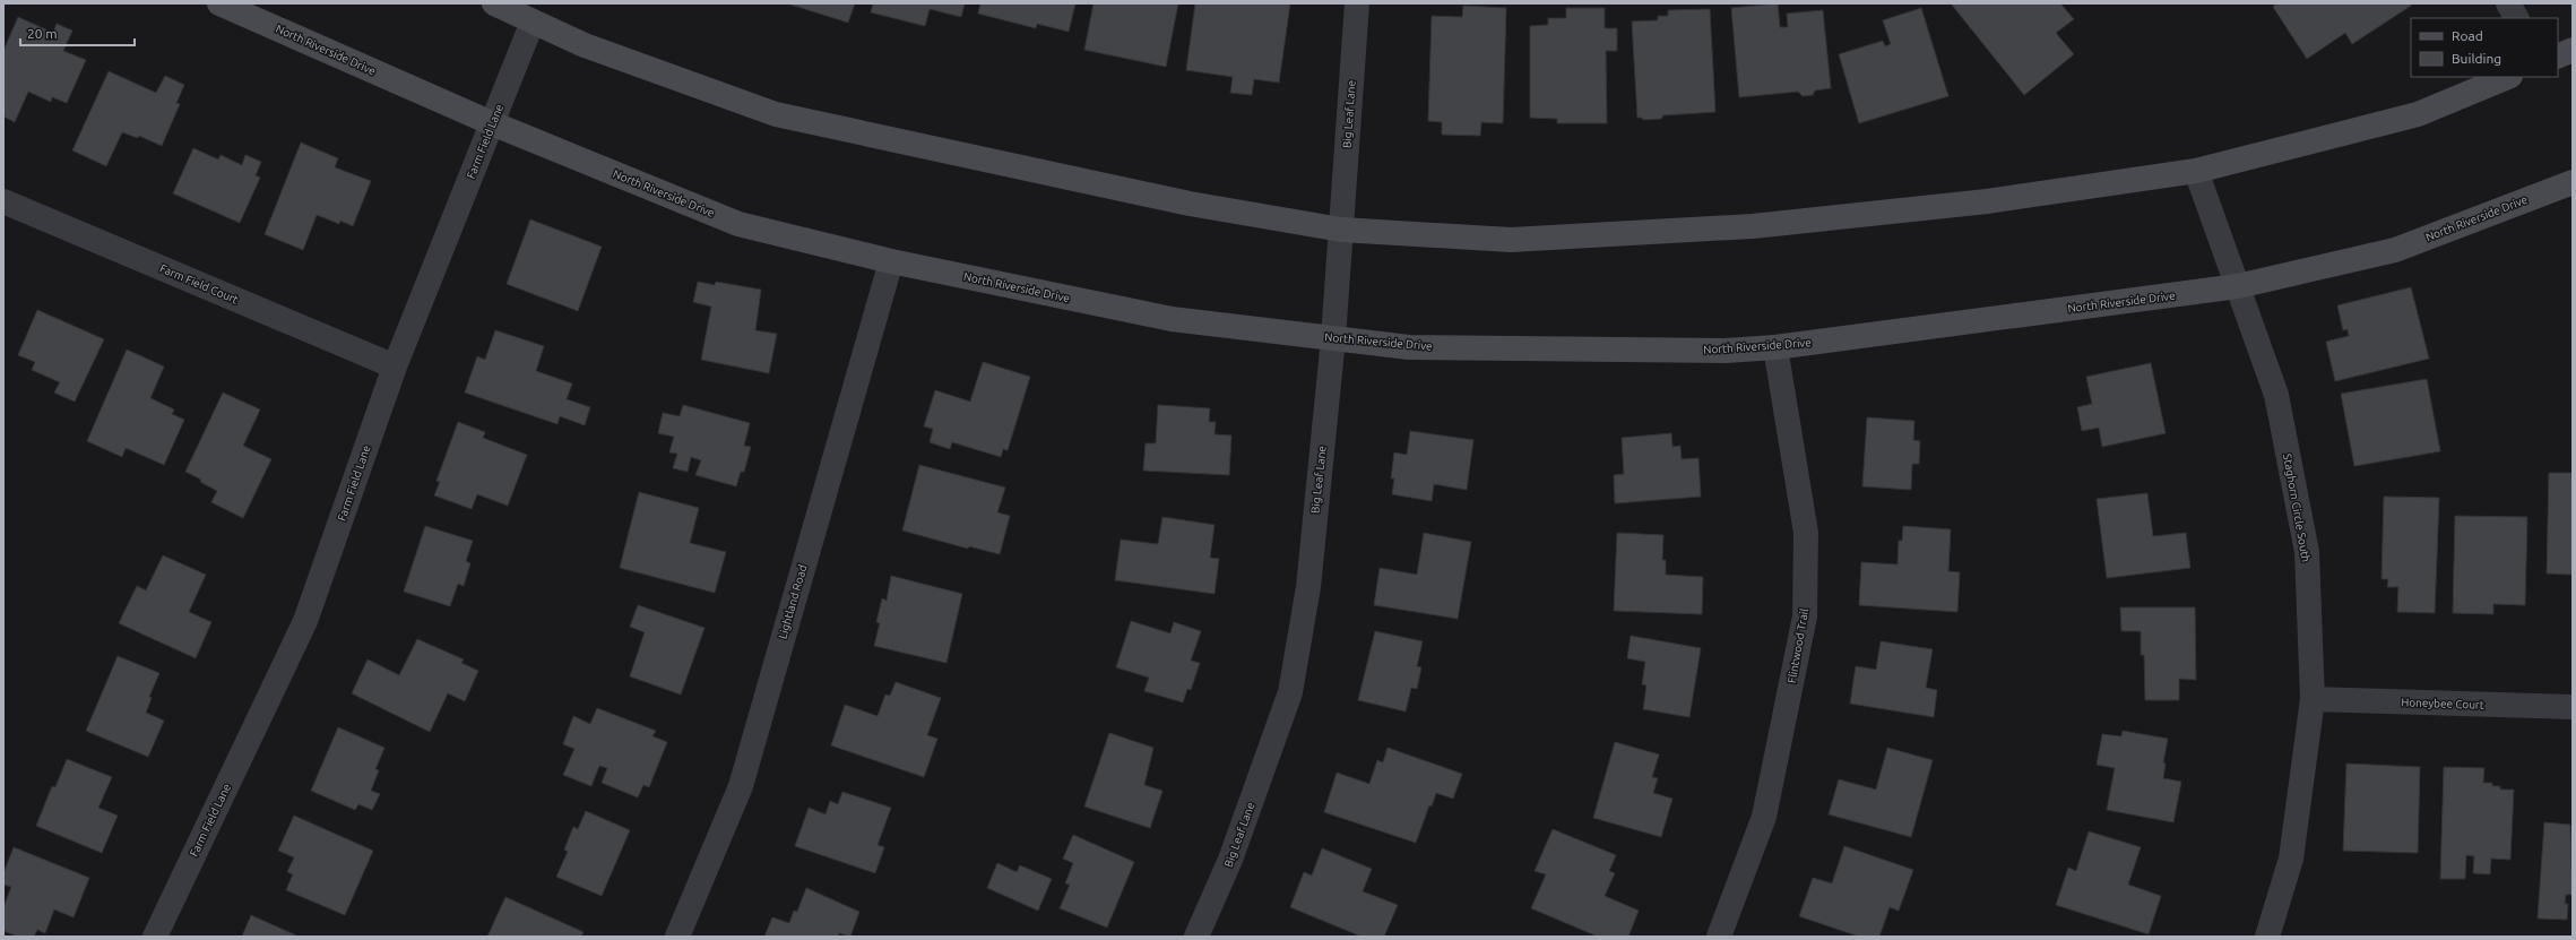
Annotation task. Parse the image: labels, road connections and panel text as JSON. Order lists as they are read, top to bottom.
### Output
{
  "streets": {
    "main road": ["North Riverside Drive"],
    "street": [
      "Big Leaf Lane",
      "Farm Field Lane",
      "Farm Field Court",
      "Staghorn Circle South",
      "Lightland Road",
      "Flintwood Trail",
      "Honeybee Court"
    ]
  },
  "crossings": [
    ["North Riverside Drive", "Big Leaf Lane"],
    ["North Riverside Drive", "Farm Field Lane"],
    ["North Riverside Drive", "Staghorn Circle South"],
    ["North Riverside Drive", "Lightland Road"],
    ["North Riverside Drive", "Flintwood Trail"],
    ["Farm Field Lane", "Farm Field Court"],
    ["Staghorn Circle South", "Honeybee Court"]
  ],
  "legend": ["Road", "Building"],
  "scale_bar": "20 m"
}
